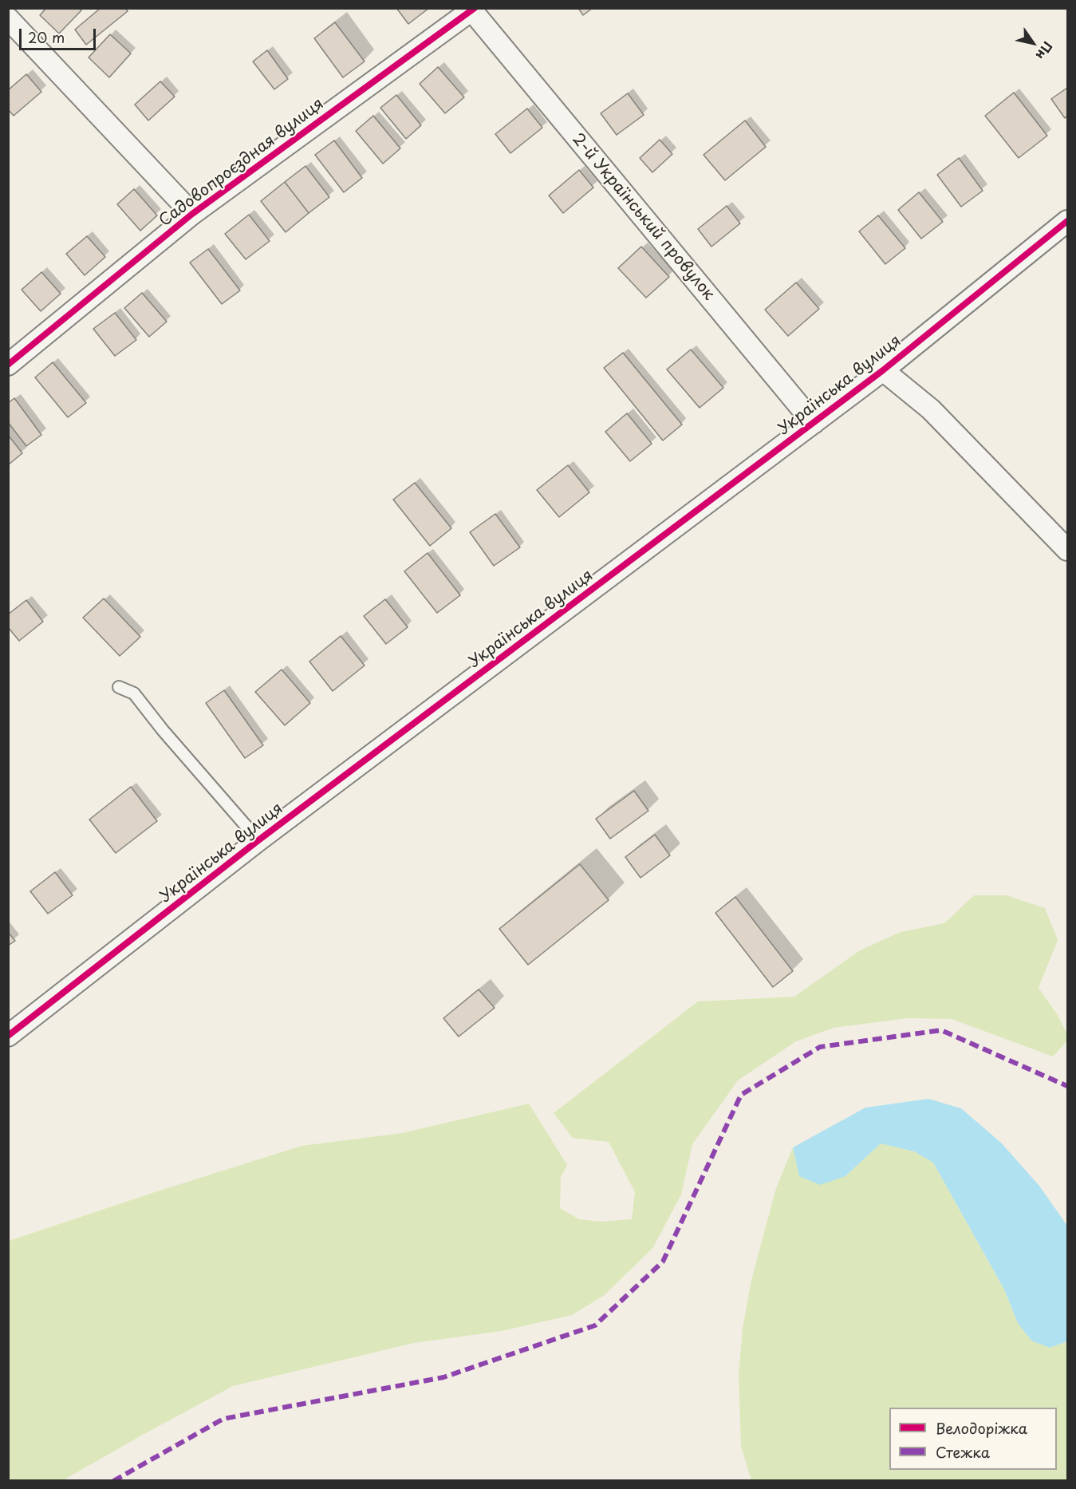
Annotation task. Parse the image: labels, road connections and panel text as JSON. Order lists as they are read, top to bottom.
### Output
{
  "streets": {
    "street": ["Садовопроєздная вулиця", "2-й Український провулок", "Українська вулиця"]
  },
  "crossings": [
    ["Садовопроєздная вулиця", "2-й Український провулок"],
    ["2-й Український провулок", "Українська вулиця"]
  ],
  "legend": ["Велодоріжка", "Стежка"],
  "scale_bar": "20 m",
  "north": "bottom right"
}
